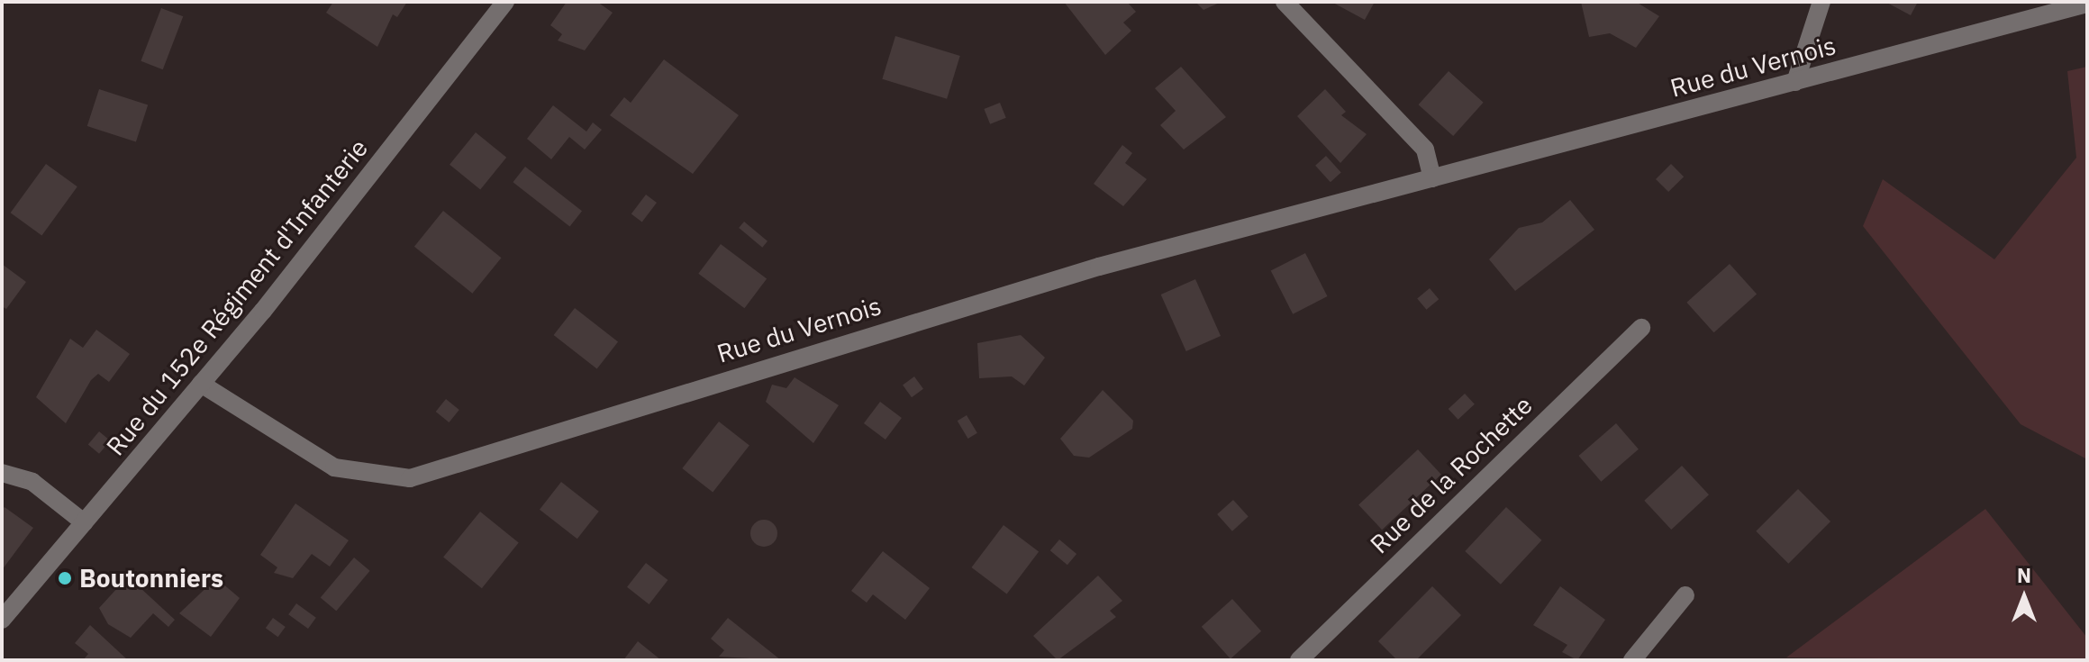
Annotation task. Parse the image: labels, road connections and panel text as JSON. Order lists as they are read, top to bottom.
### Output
{
  "streets": {
    "street": ["Rue du Vernois", "Rue du 152e Régiment d'Infanterie", "Rue de la Rochette"]
  },
  "crossings": [
    ["Rue du Vernois", "Rue du 152e Régiment d'Infanterie"]
  ],
  "places": ["Boutonniers"],
  "north": "top"
}
